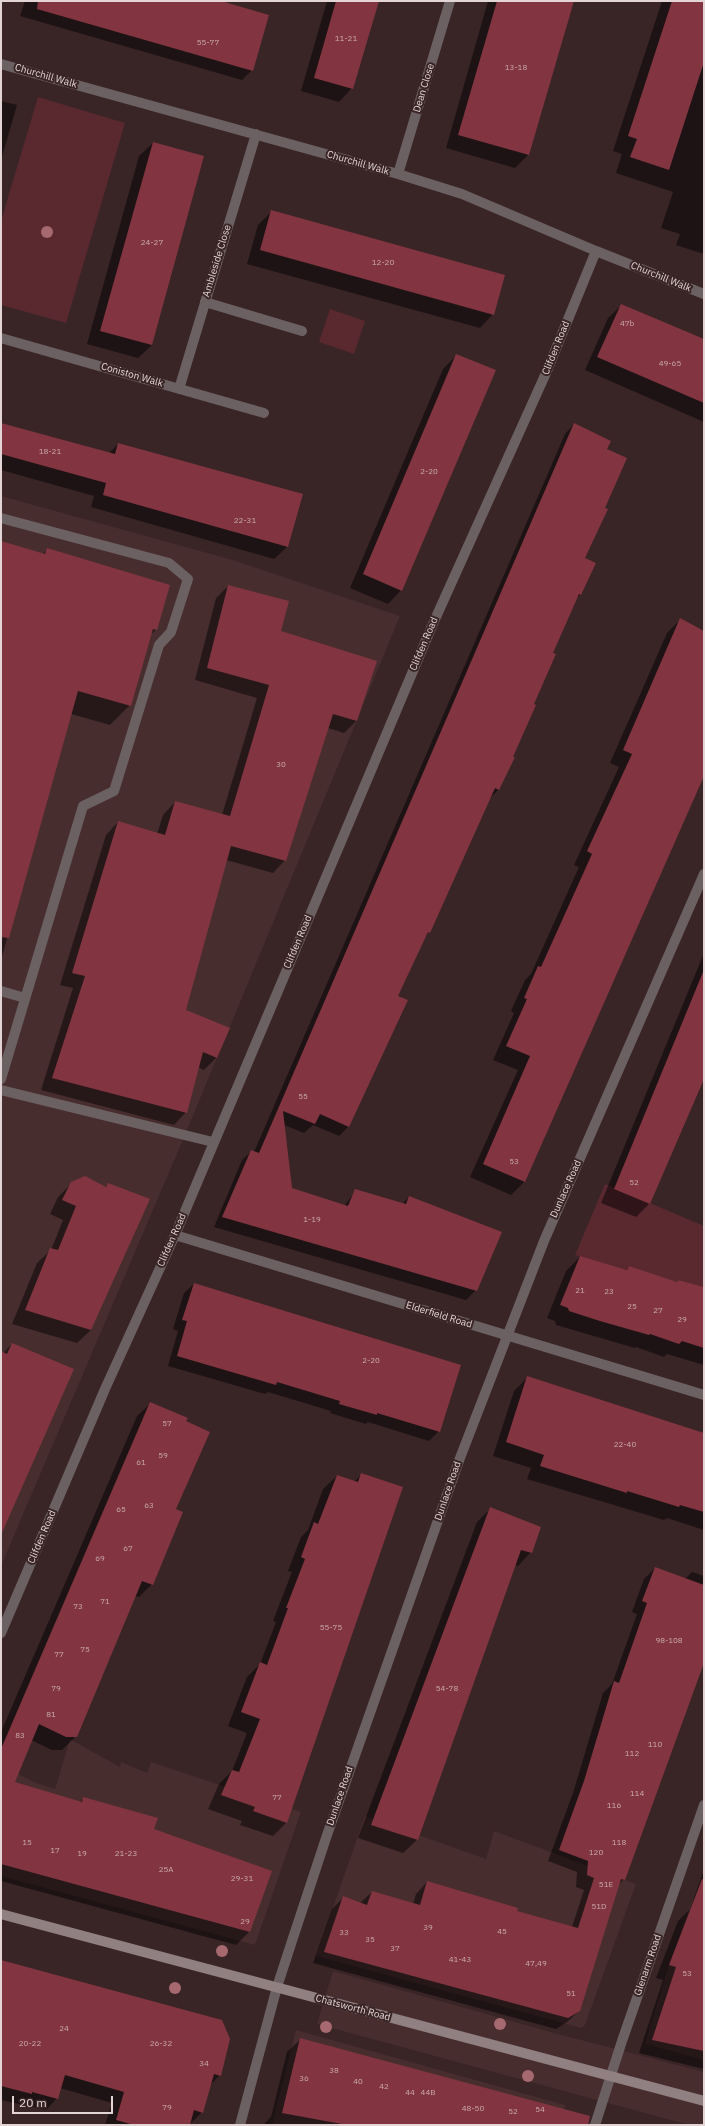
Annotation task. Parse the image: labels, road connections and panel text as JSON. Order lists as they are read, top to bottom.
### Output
{
  "streets": {
    "street": [
      "Churchill Walk",
      "Dean Close",
      "Ambleside Close",
      "Clifden Road",
      "Coniston Walk",
      "Dunlace Road",
      "Elderfield Road",
      "Glenarm Road",
      "Chatsworth Road"
    ]
  },
  "crossings": [
    ["Churchill Walk", "Dean Close"],
    ["Churchill Walk", "Ambleside Close"],
    ["Churchill Walk", "Clifden Road"],
    ["Ambleside Close", "Coniston Walk"],
    ["Clifden Road", "Elderfield Road"],
    ["Dunlace Road", "Elderfield Road"],
    ["Dunlace Road", "Chatsworth Road"],
    ["Glenarm Road", "Chatsworth Road"]
  ],
  "house_numbers": [
    "11-21",
    "55-77",
    "13-18",
    "24-27",
    "12-20",
    "47b",
    "49-65",
    "18-21",
    "2-20",
    "22-31",
    "30",
    "55",
    "53",
    "52",
    "1-19",
    "21",
    "23",
    "25",
    "27",
    "29",
    "2-20",
    "57",
    "22-40",
    "59",
    "61",
    "63",
    "65",
    "67",
    "69",
    "71",
    "73",
    "55-75",
    "98-108",
    "75",
    "77",
    "79",
    "54-78",
    "81",
    "83",
    "110",
    "112",
    "114",
    "77",
    "116",
    "15",
    "118",
    "17",
    "120",
    "19",
    "21-23",
    "25A",
    "29-31",
    "51E",
    "51D",
    "29",
    "39",
    "45",
    "33",
    "35",
    "37",
    "41-43",
    "47,49",
    "53",
    "51",
    "24",
    "20-22",
    "26-32",
    "34",
    "38",
    "36",
    "40",
    "42",
    "44",
    "44B",
    "79",
    "48-50",
    "54",
    "52"
  ],
  "scale_bar": "20 m"
}
